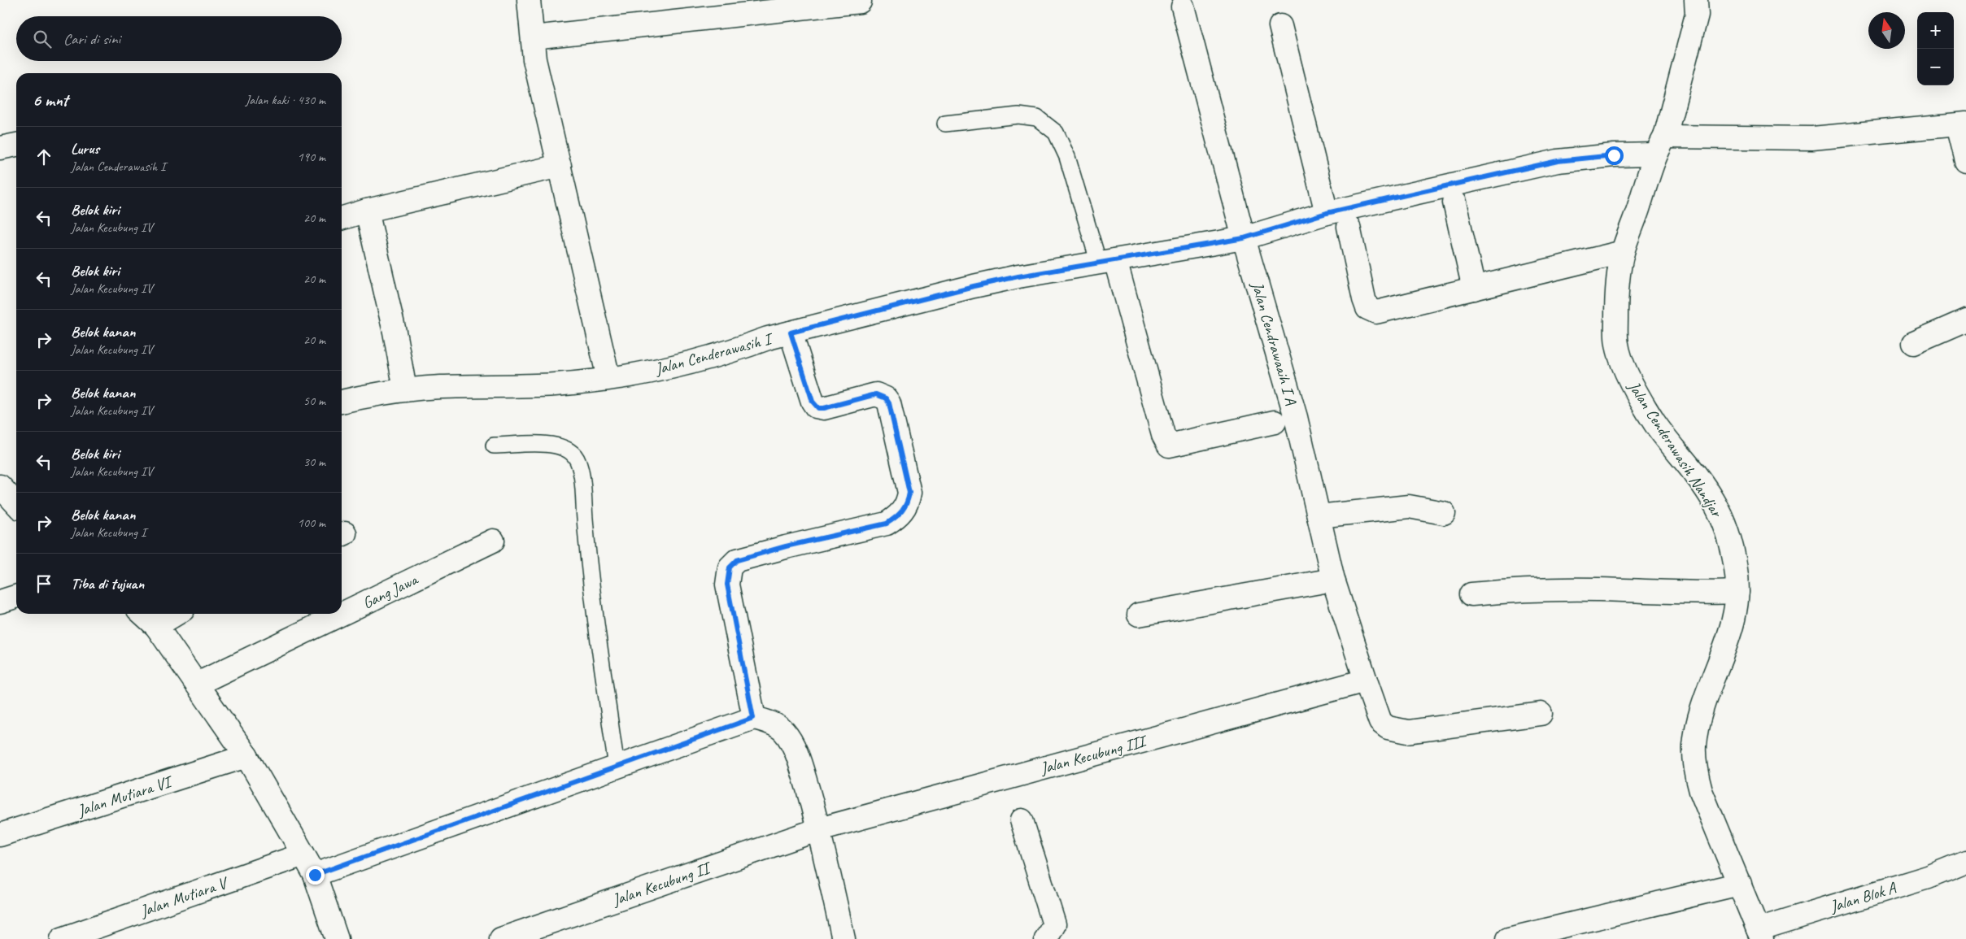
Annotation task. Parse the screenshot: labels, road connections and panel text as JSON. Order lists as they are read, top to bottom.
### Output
{
  "streets": {
    "street": [
      "Jalan Cendrawaaih I A",
      "Jalan Cenderawasih I",
      "Jalan Cenderawasih Nandjar",
      "Gang Jawa",
      "Jalan Kecubung III",
      "Jalan Mutiara VI",
      "Jalan Kecubung II",
      "Jalan Mutiara V",
      "Jalan Blok A"
    ]
  },
  "crossings": [
    ["Jalan Cendrawaaih I A", "Jalan Cenderawasih I"],
    ["Jalan Cendrawaaih I A", "Jalan Kecubung III"],
    ["Jalan Cenderawasih I", "Jalan Cenderawasih Nandjar"],
    ["Jalan Cenderawasih Nandjar", "Jalan Blok A"],
    ["Jalan Kecubung III", "Jalan Kecubung II"]
  ],
  "north": "top",
  "page": {
    "map_buttons": ["+", "−"],
    "search": "Cari di sini",
    "heading": ["6 mnt", "Jalan kaki · 430 m"],
    "list": [
      ["Lurus", "Jalan Cenderawasih I", "190 m"],
      ["Belok kiri", "Jalan Kecubung IV", "20 m"],
      ["Belok kiri", "Jalan Kecubung IV", "20 m"],
      ["Belok kanan", "Jalan Kecubung IV", "20 m"],
      ["Belok kanan", "Jalan Kecubung IV", "50 m"],
      ["Belok kiri", "Jalan Kecubung IV", "30 m"],
      ["Belok kanan", "Jalan Kecubung I", "100 m"],
      "Tiba di tujuan"
    ]
  }
}
